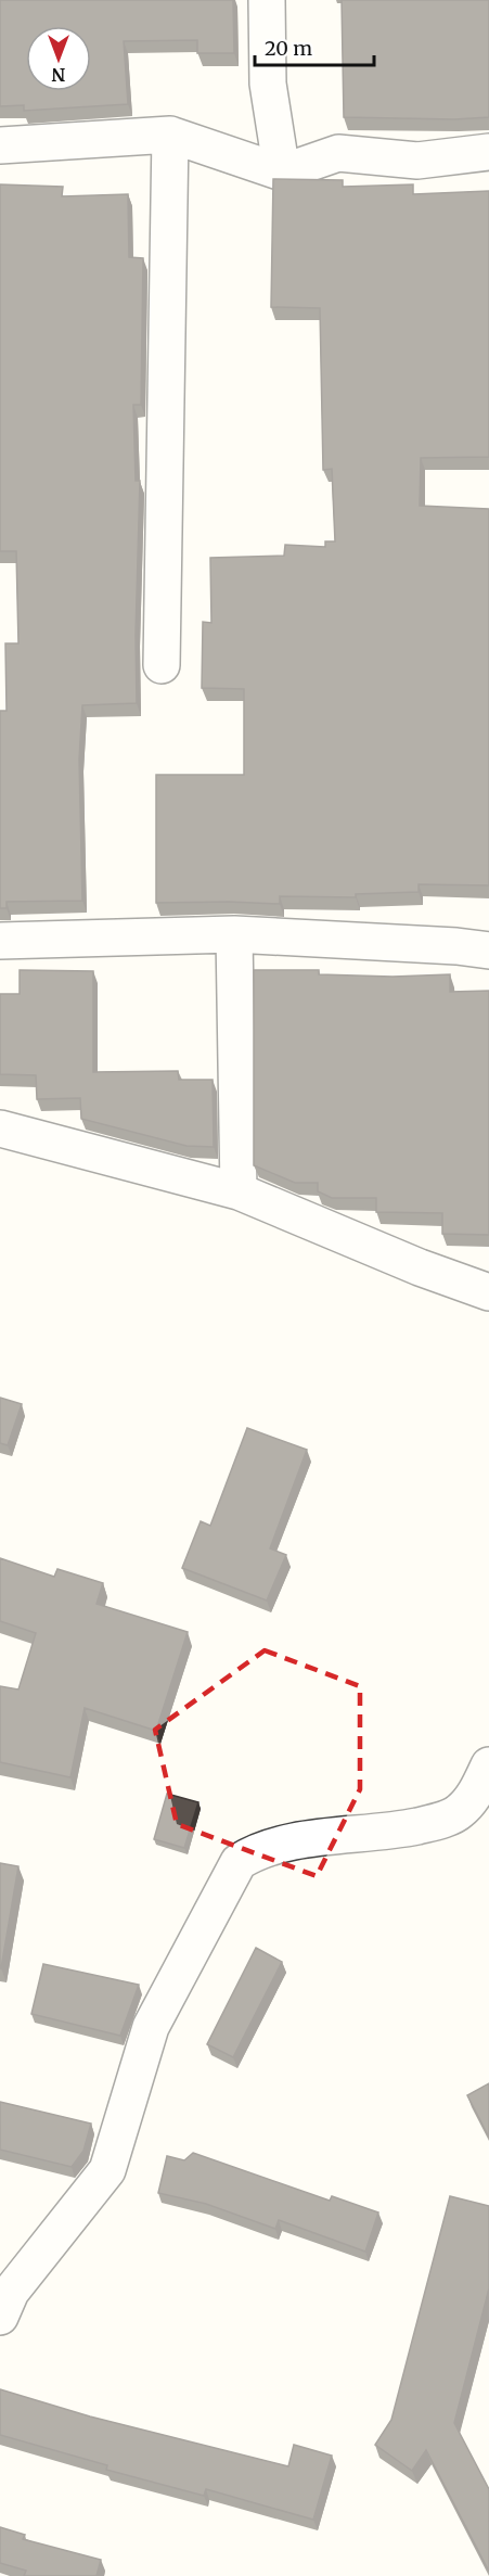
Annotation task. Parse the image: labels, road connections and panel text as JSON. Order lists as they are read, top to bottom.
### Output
{
  "scale_bar": "20 m",
  "north": "bottom"
}
